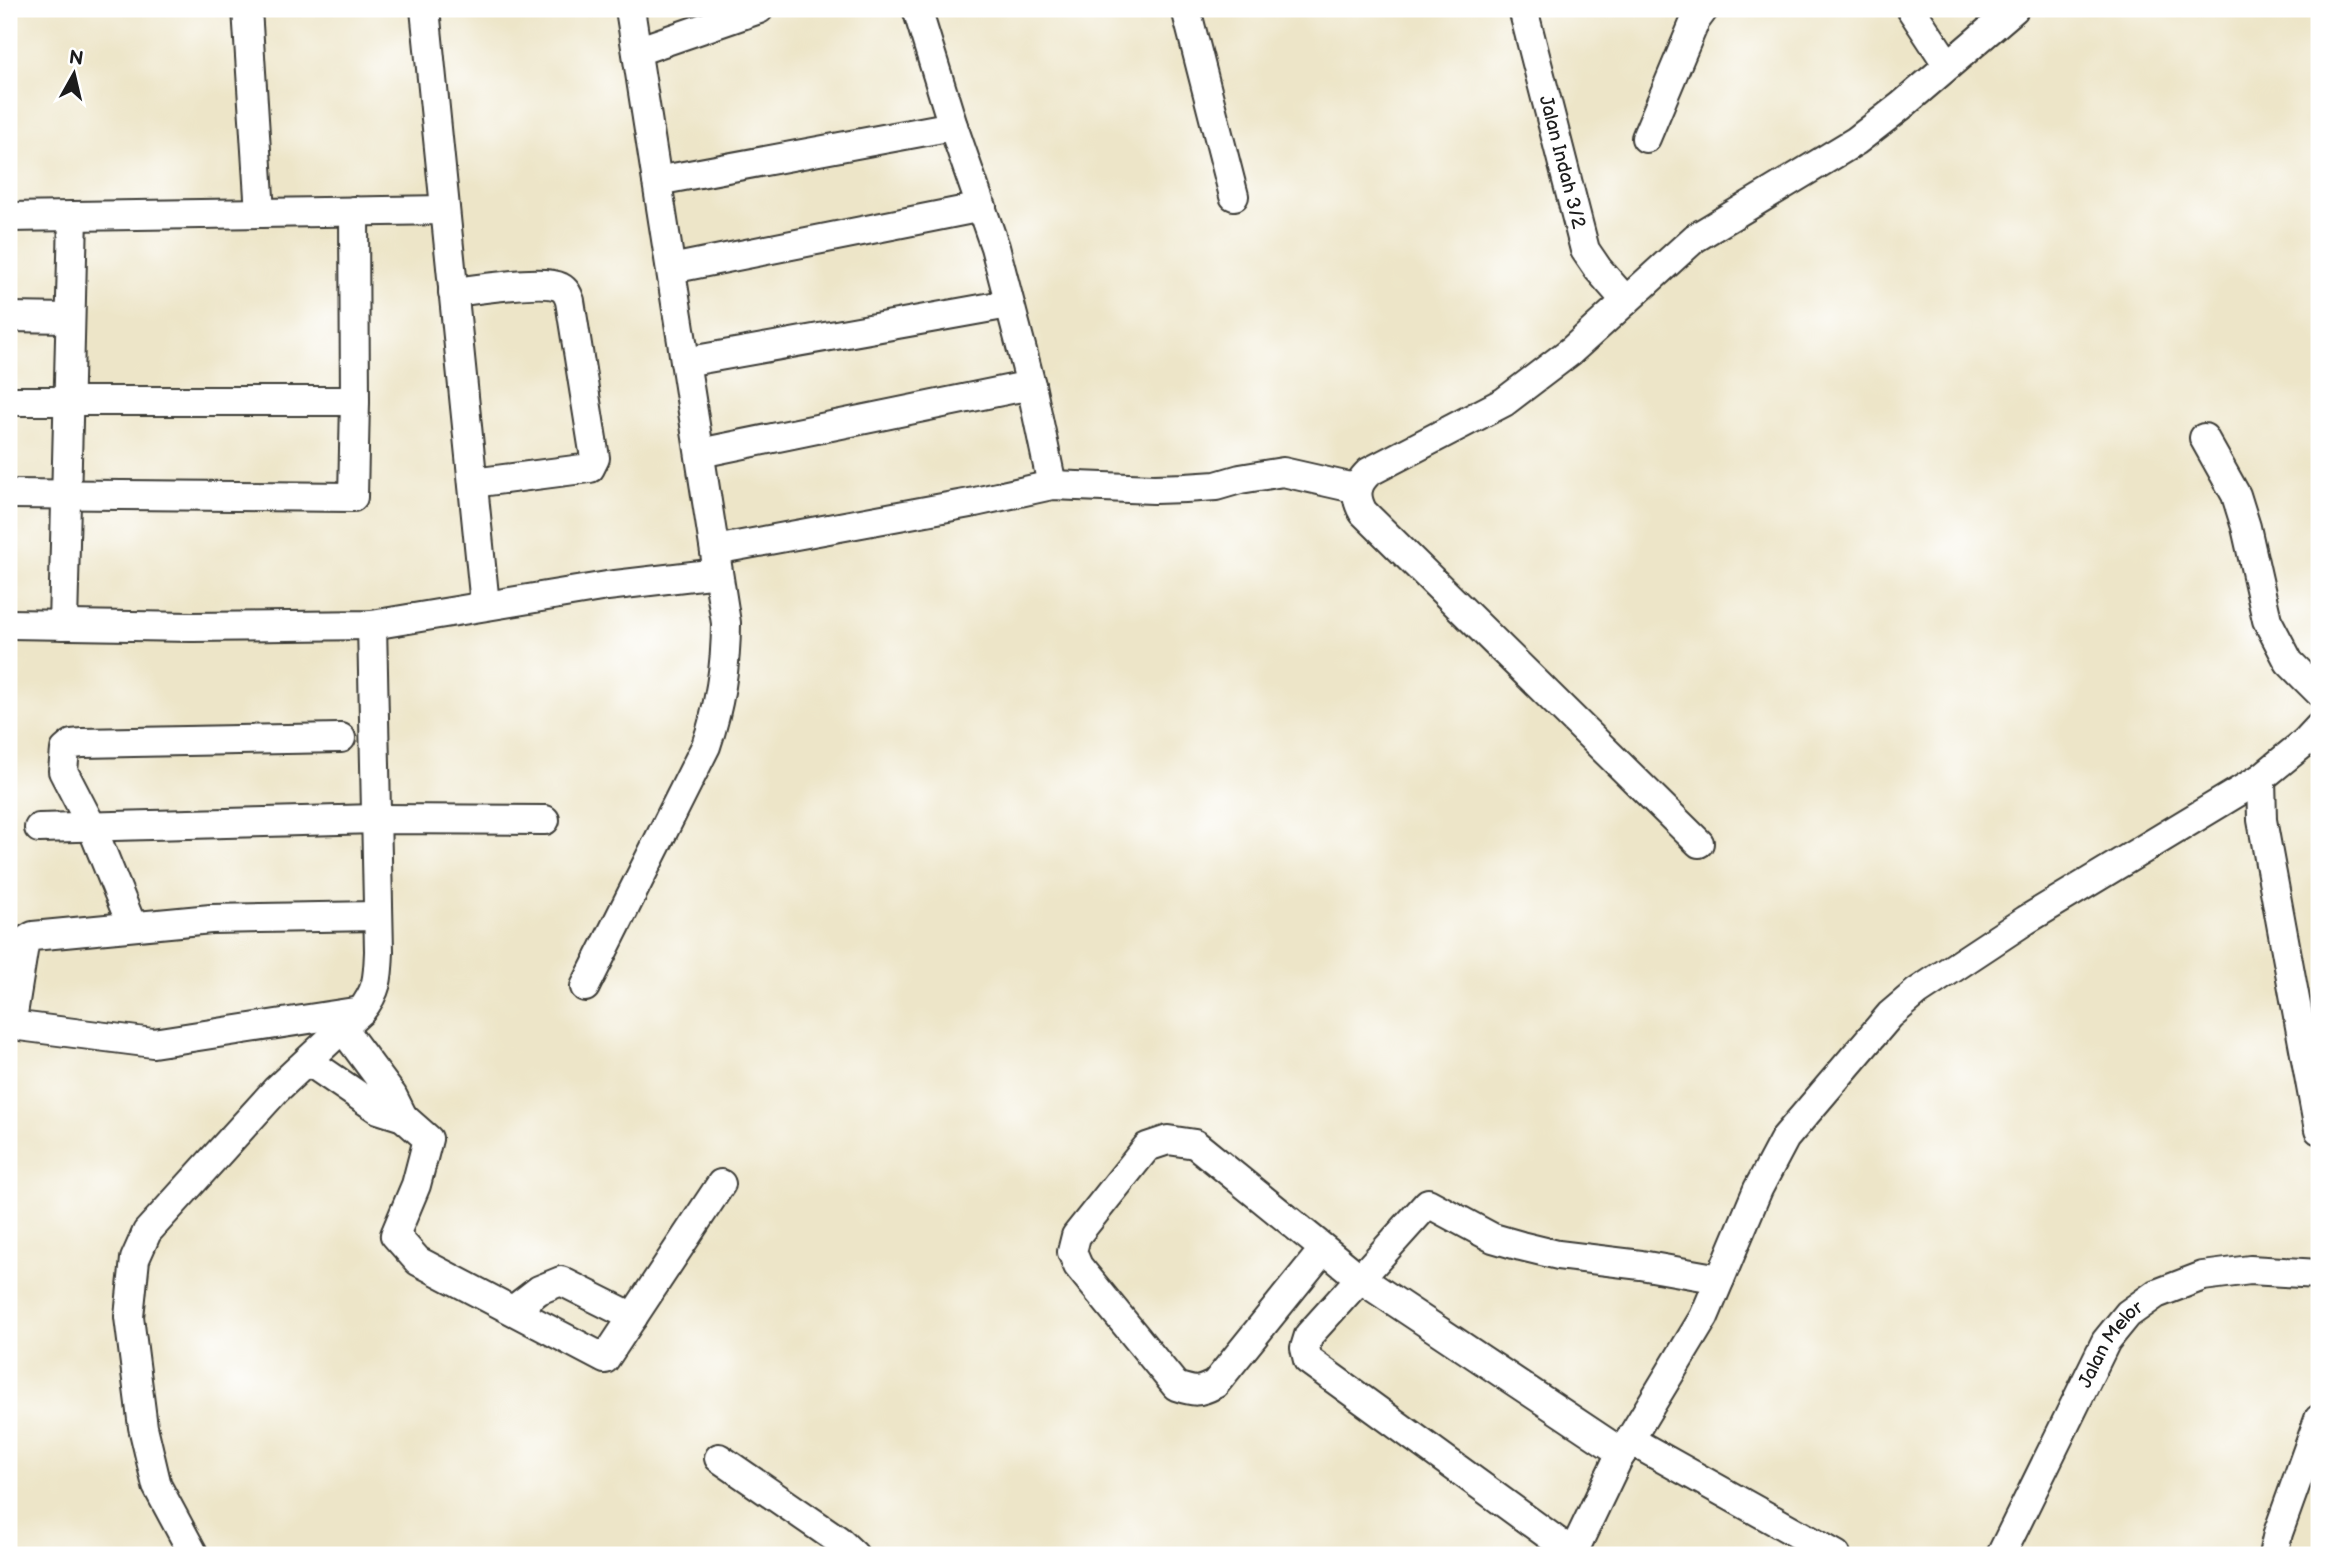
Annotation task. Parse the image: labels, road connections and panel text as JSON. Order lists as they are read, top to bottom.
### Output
{
  "streets": {
    "street": ["Jalan Indah 3/2", "Jalan Melor"]
  },
  "north": "top"
}
